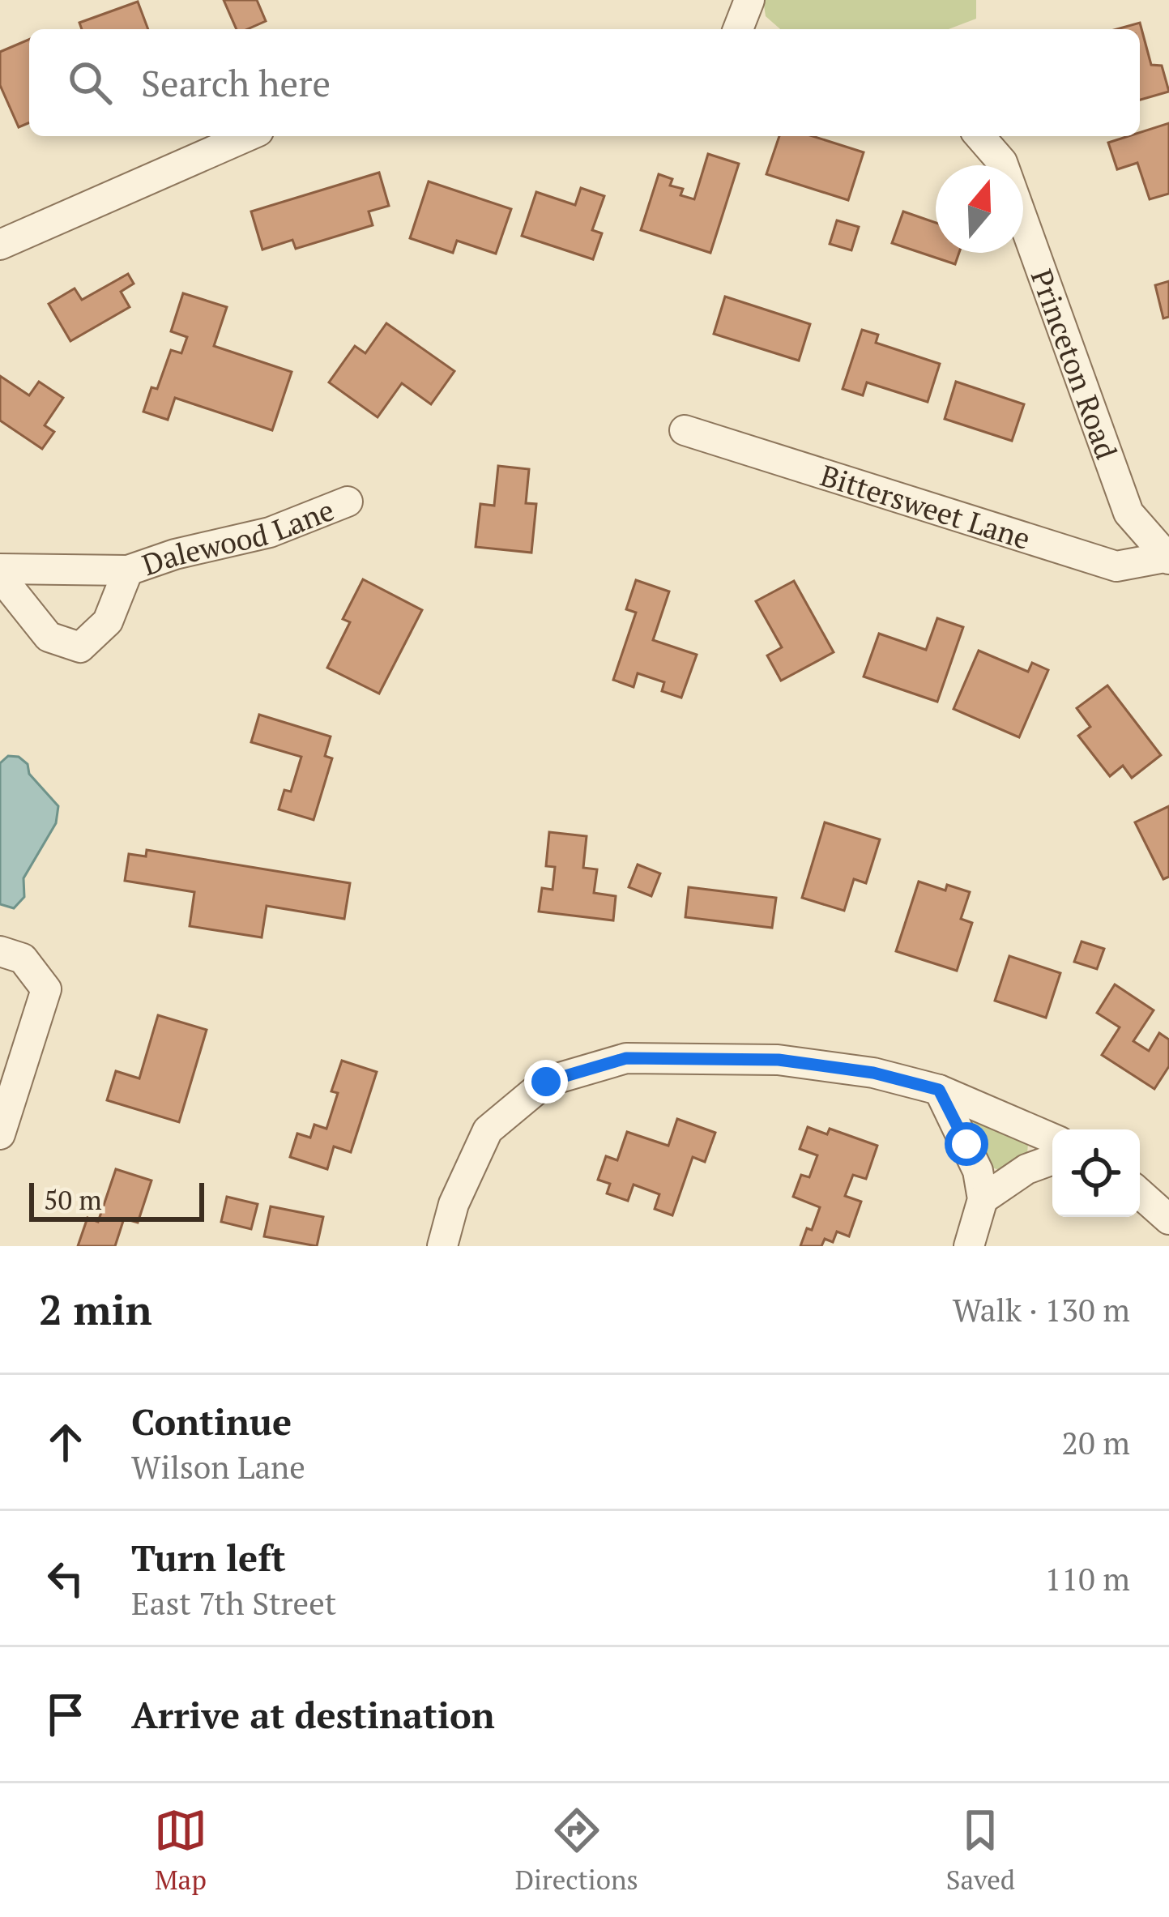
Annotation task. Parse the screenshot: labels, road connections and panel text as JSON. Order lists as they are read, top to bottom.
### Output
{
  "streets": {
    "street": ["Princeton Road", "Bittersweet Lane", "Dalewood Lane"]
  },
  "crossings": [
    ["Princeton Road", "Bittersweet Lane"]
  ],
  "scale_bar": "50 m",
  "north": "top",
  "page": {
    "search": "Search here",
    "scale": "50 m",
    "heading": ["2 min", "Walk · 130 m"],
    "list": [
      ["Continue", "Wilson Lane", "20 m"],
      ["Turn left", "East 7th Street", "110 m"],
      "Arrive at destination"
    ],
    "nav": ["Map", "Directions", "Saved"]
  }
}
